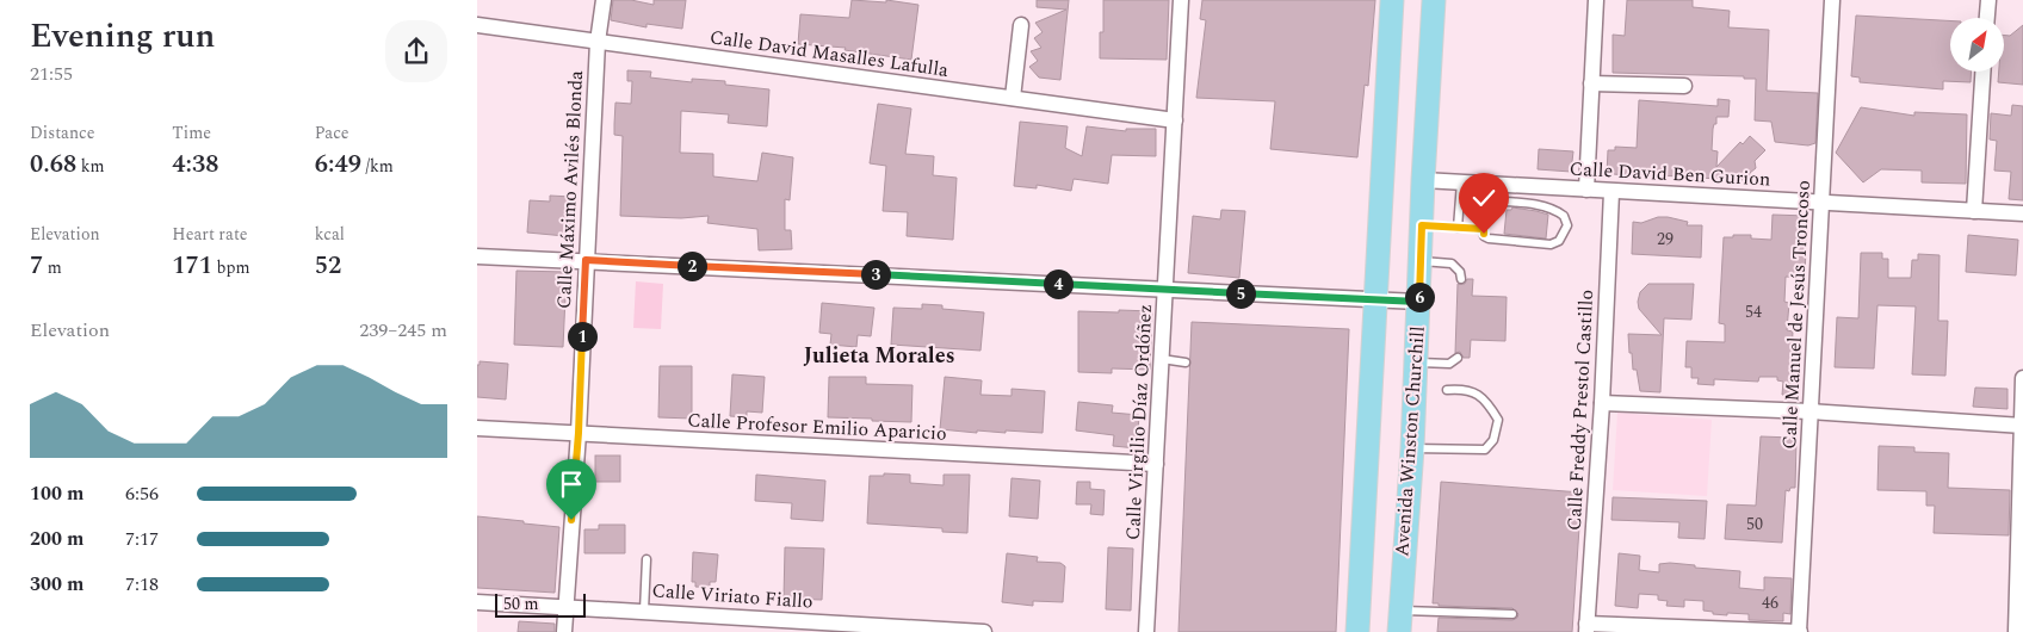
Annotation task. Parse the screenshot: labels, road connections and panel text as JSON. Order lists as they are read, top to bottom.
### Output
{
  "streets": {
    "main road": ["Avenida Winston Churchill"],
    "street": [
      "Calle David Masalles Lafulla",
      "Calle David Ben Gurion",
      "Calle Máximo Avilés Blonda",
      "Calle Manuel de Jesús Troncoso",
      "Calle Freddy Prestol Castillo",
      "Calle Virgilio Díaz Ordóñez",
      "Calle Profesor Emilio Aparicio",
      "Calle Viriato Fiallo"
    ]
  },
  "crossings": [
    ["Calle David Masalles Lafulla", "Calle Máximo Avilés Blonda"],
    ["Calle David Masalles Lafulla", "Calle Virgilio Díaz Ordóñez"],
    ["Calle David Ben Gurion", "Calle Manuel de Jesús Troncoso"],
    ["Calle David Ben Gurion", "Calle Freddy Prestol Castillo"],
    ["Calle David Ben Gurion", "Avenida Winston Churchill"],
    ["Calle Máximo Avilés Blonda", "Calle Profesor Emilio Aparicio"],
    ["Calle Máximo Avilés Blonda", "Calle Viriato Fiallo"],
    ["Calle Virgilio Díaz Ordóñez", "Calle Profesor Emilio Aparicio"]
  ],
  "districts": ["Julieta Morales"],
  "house_numbers": [
    "29",
    "54",
    "50",
    "46"
  ],
  "scale_bar": "50 m",
  "north": "top right",
  "page": {
    "heading": ["Evening run", "21:55"],
    "stats": [
      ["Distance", "0.68 km"],
      ["Time", "4:38"],
      ["Pace", "6:49 /km"],
      ["Elevation", "7 m"],
      ["Heart rate", "171 bpm"],
      ["kcal", "52"]
    ],
    "pins": [
      "2",
      "3",
      "4",
      "5",
      "6",
      "1"
    ],
    "chart": ["Elevation", "239–245 m"],
    "list": [
      {
        "name": "100 m",
        "note": "6:56"
      },
      {
        "name": "200 m",
        "note": "7:17"
      },
      {
        "name": "300 m",
        "note": "7:18"
      }
    ],
    "scale": "50 m"
  }
}
